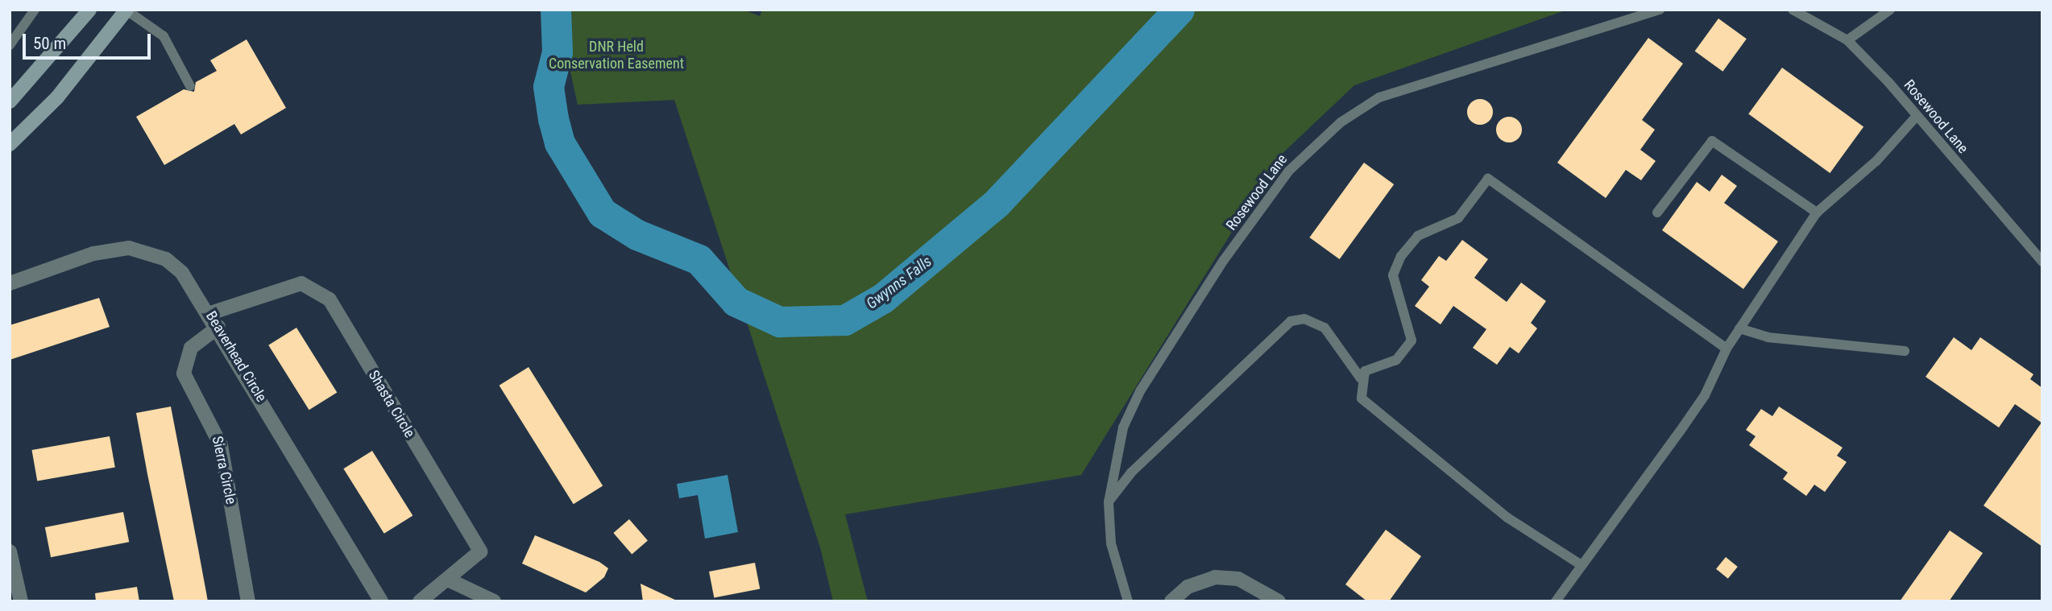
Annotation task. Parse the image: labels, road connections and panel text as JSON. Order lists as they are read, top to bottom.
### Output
{
  "streets": {
    "street": ["Beaverhead Circle", "Shasta Circle", "Sierra Circle"],
    "lane": ["Rosewood Lane"]
  },
  "crossings": [
    ["Beaverhead Circle", "Shasta Circle"],
    ["Beaverhead Circle", "Sierra Circle"]
  ],
  "water": ["Gwynns Falls"],
  "parks": ["DNR Held Conservation Easement"],
  "scale_bar": "50 m"
}
